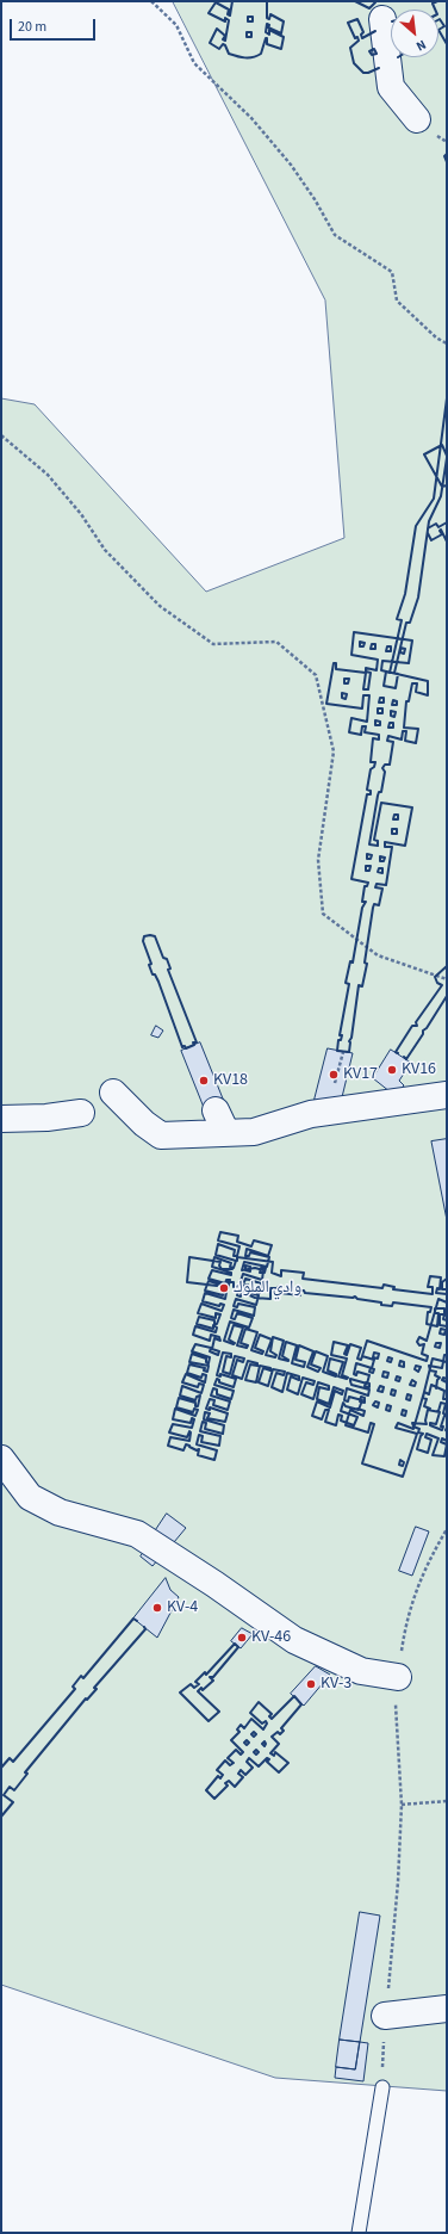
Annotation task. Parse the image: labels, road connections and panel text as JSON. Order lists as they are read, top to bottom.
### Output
{
  "places": [
    "KV16",
    "KV17",
    "KV18",
    "وادي الملوك",
    "KV-4",
    "KV-46",
    "KV-3"
  ],
  "scale_bar": "20 m",
  "north": "bottom right"
}
